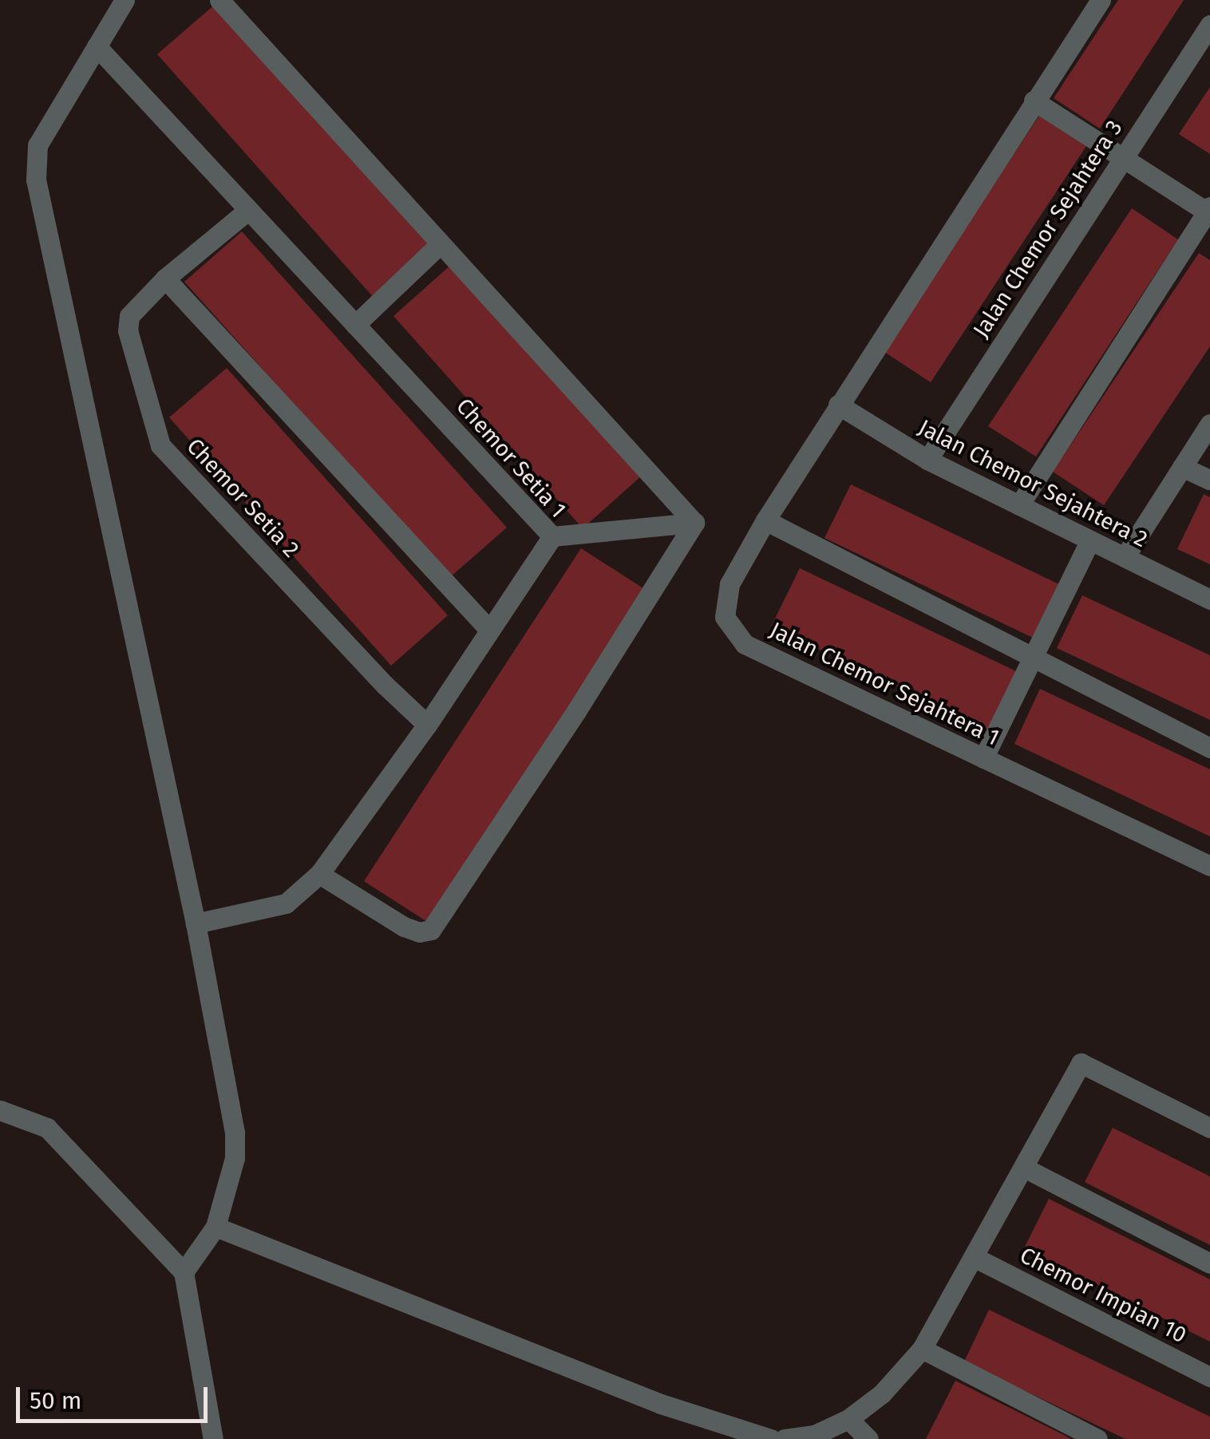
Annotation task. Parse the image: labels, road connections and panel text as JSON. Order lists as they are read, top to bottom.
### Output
{
  "streets": {
    "street": [
      "Jalan Chemor Sejahtera 3",
      "Chemor Setia 1",
      "Jalan Chemor Sejahtera 2",
      "Chemor Setia 2",
      "Jalan Chemor Sejahtera 1",
      "Chemor Impian 10"
    ]
  },
  "crossings": [
    ["Jalan Chemor Sejahtera 3", "Jalan Chemor Sejahtera 2"],
    ["Chemor Setia 1", "Chemor Setia 2"],
    ["Jalan Chemor Sejahtera 2", "Jalan Chemor Sejahtera 1"]
  ],
  "scale_bar": "50 m"
}
